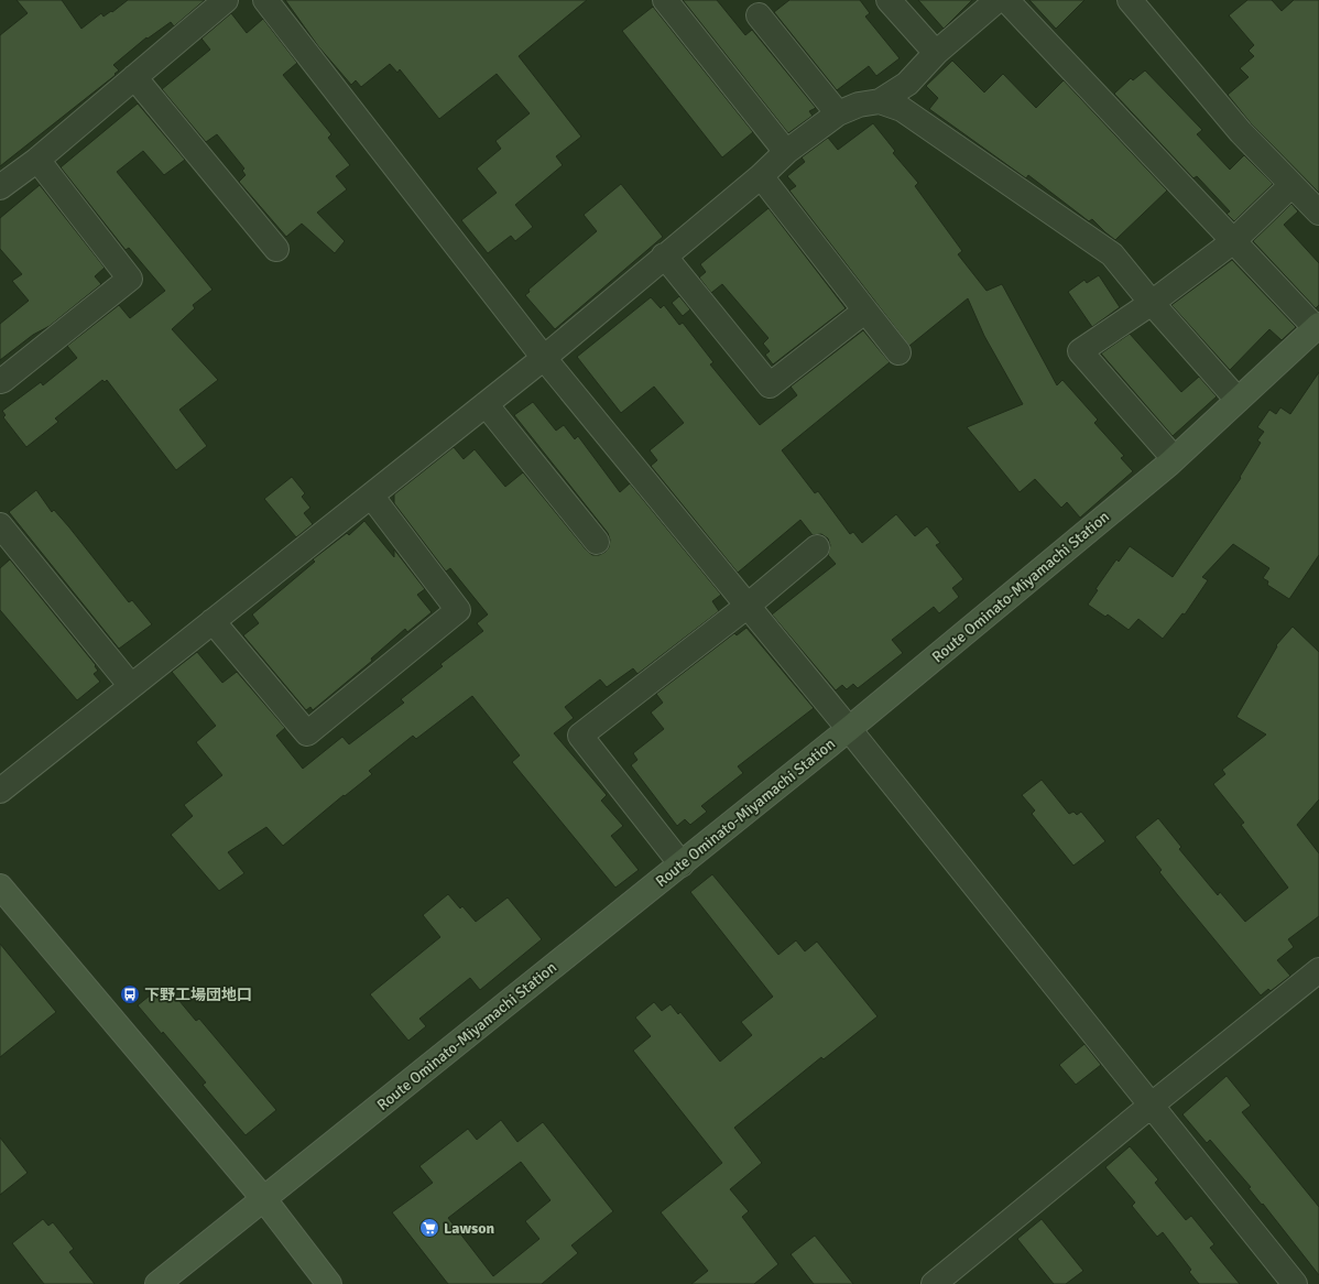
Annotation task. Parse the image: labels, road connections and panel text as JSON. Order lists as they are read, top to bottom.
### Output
{
  "streets": {
    "main road": ["Route Ominato-Miyamachi Station"]
  },
  "places": {
    "bus stop": ["下野工場団地口"],
    "supermarket": ["Lawson"]
  }
}
